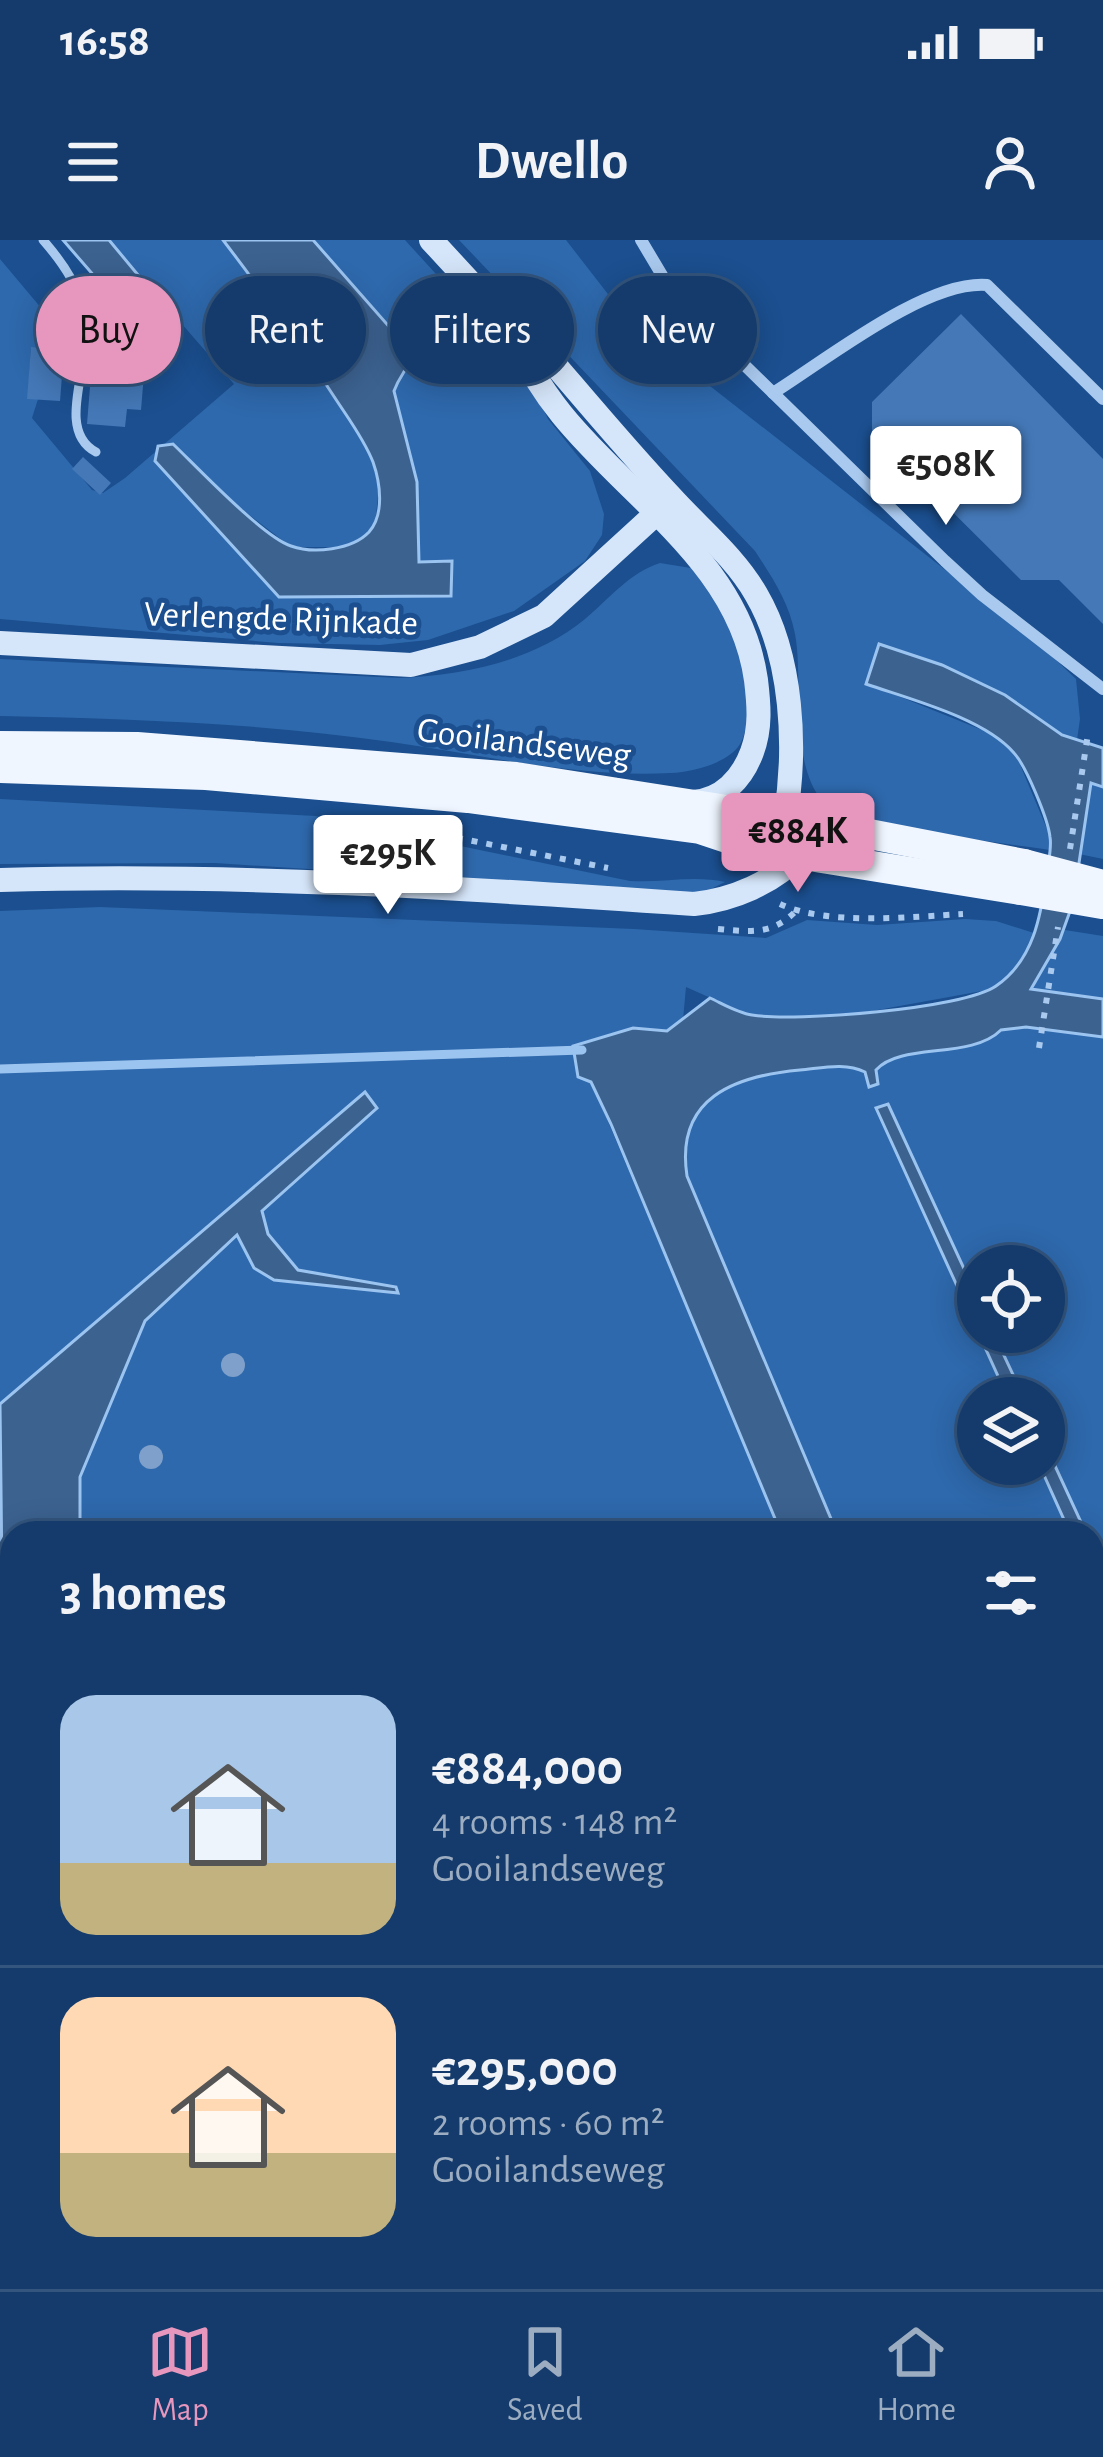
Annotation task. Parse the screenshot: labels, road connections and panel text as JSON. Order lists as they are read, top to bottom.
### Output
{
  "streets": {
    "main road": ["Gooilandseweg"],
    "street": ["Verlengde Rijnkade"]
  },
  "page": {
    "status": "16:58",
    "header": "Dwello",
    "chip": [
      "Buy",
      "Rent",
      "Filters",
      "New"
    ],
    "price": ["€508K", "€884K", "€295K"],
    "heading": "3 homes",
    "list": [
      {
        "name": "€884,000",
        "note": "4 rooms · 148 m² · Gooilandseweg"
      },
      {
        "name": "€295,000",
        "note": "2 rooms · 60 m² · Gooilandseweg"
      }
    ],
    "tabs": ["Map", "Saved", "Home"]
  }
}
